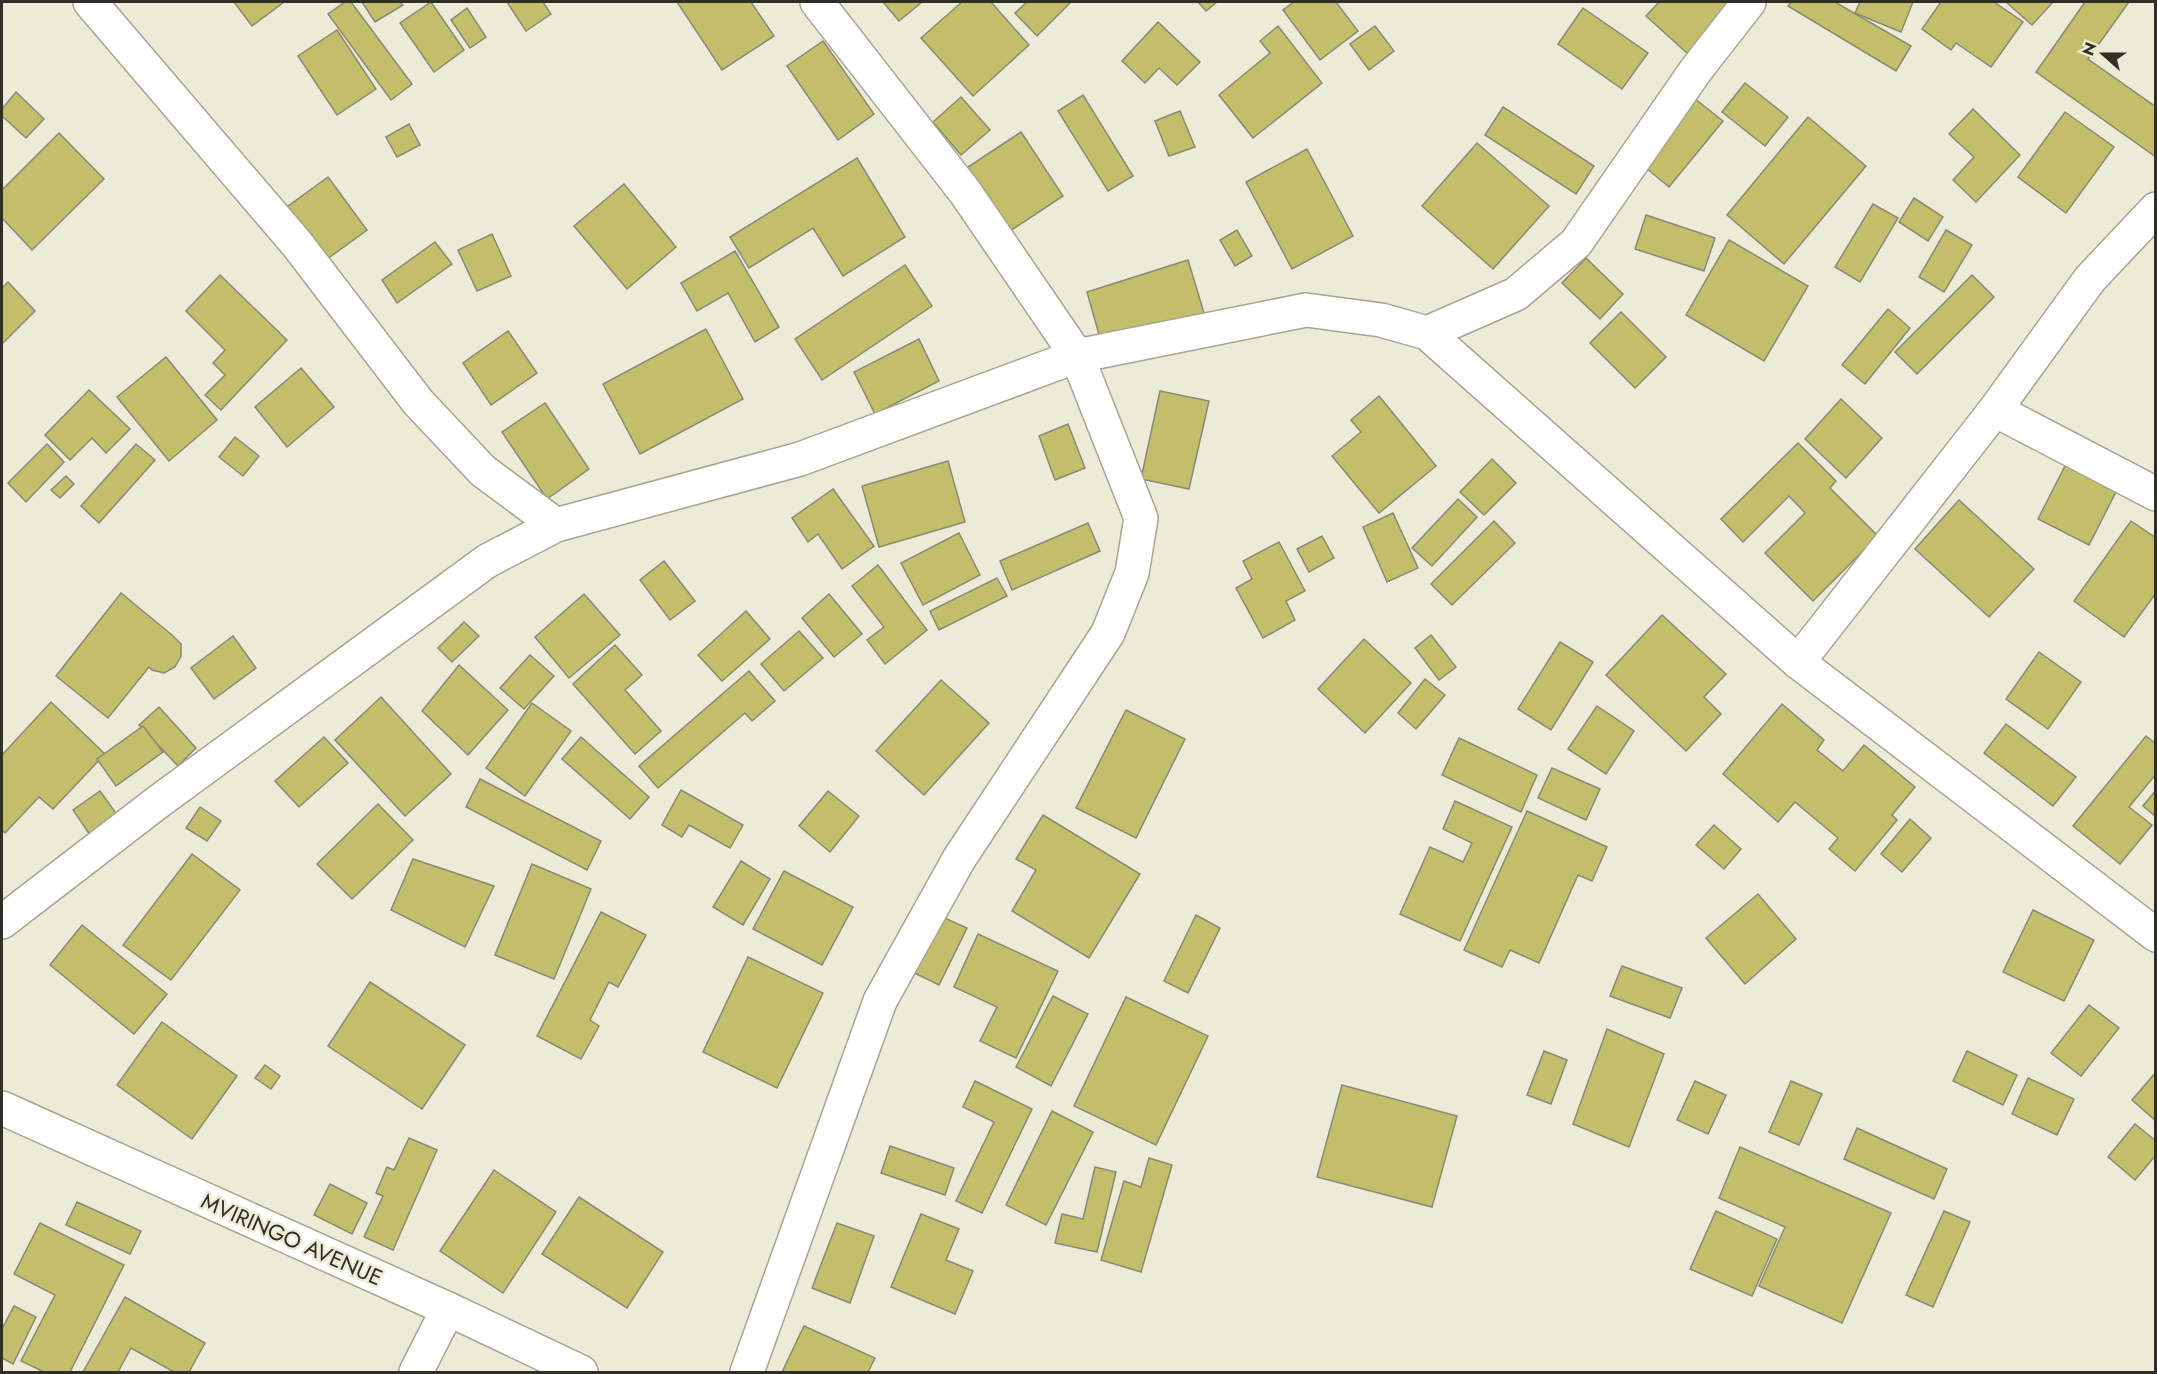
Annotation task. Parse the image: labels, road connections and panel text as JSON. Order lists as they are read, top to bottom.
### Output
{
  "streets": {
    "street": ["MVIRINGO AVENUE"]
  },
  "north": "left"
}
